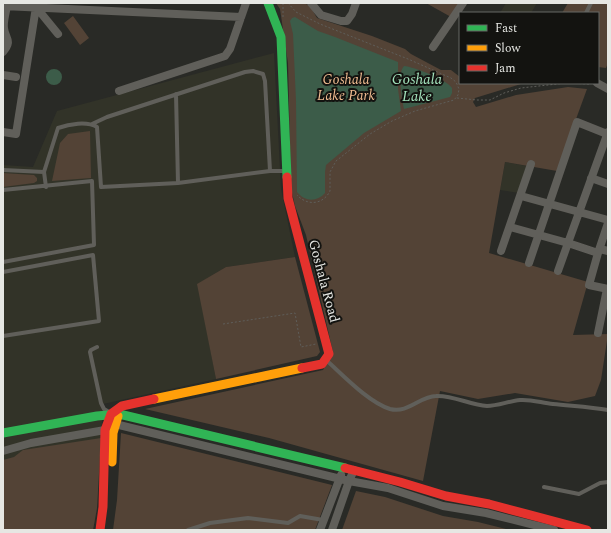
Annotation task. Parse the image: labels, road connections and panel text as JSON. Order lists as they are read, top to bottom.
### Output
{
  "streets": {
    "street": ["Goshala Road"]
  },
  "water": ["Goshala Lake"],
  "parks": ["Goshala Lake Park"],
  "legend": ["Fast", "Slow", "Jam"]
}
